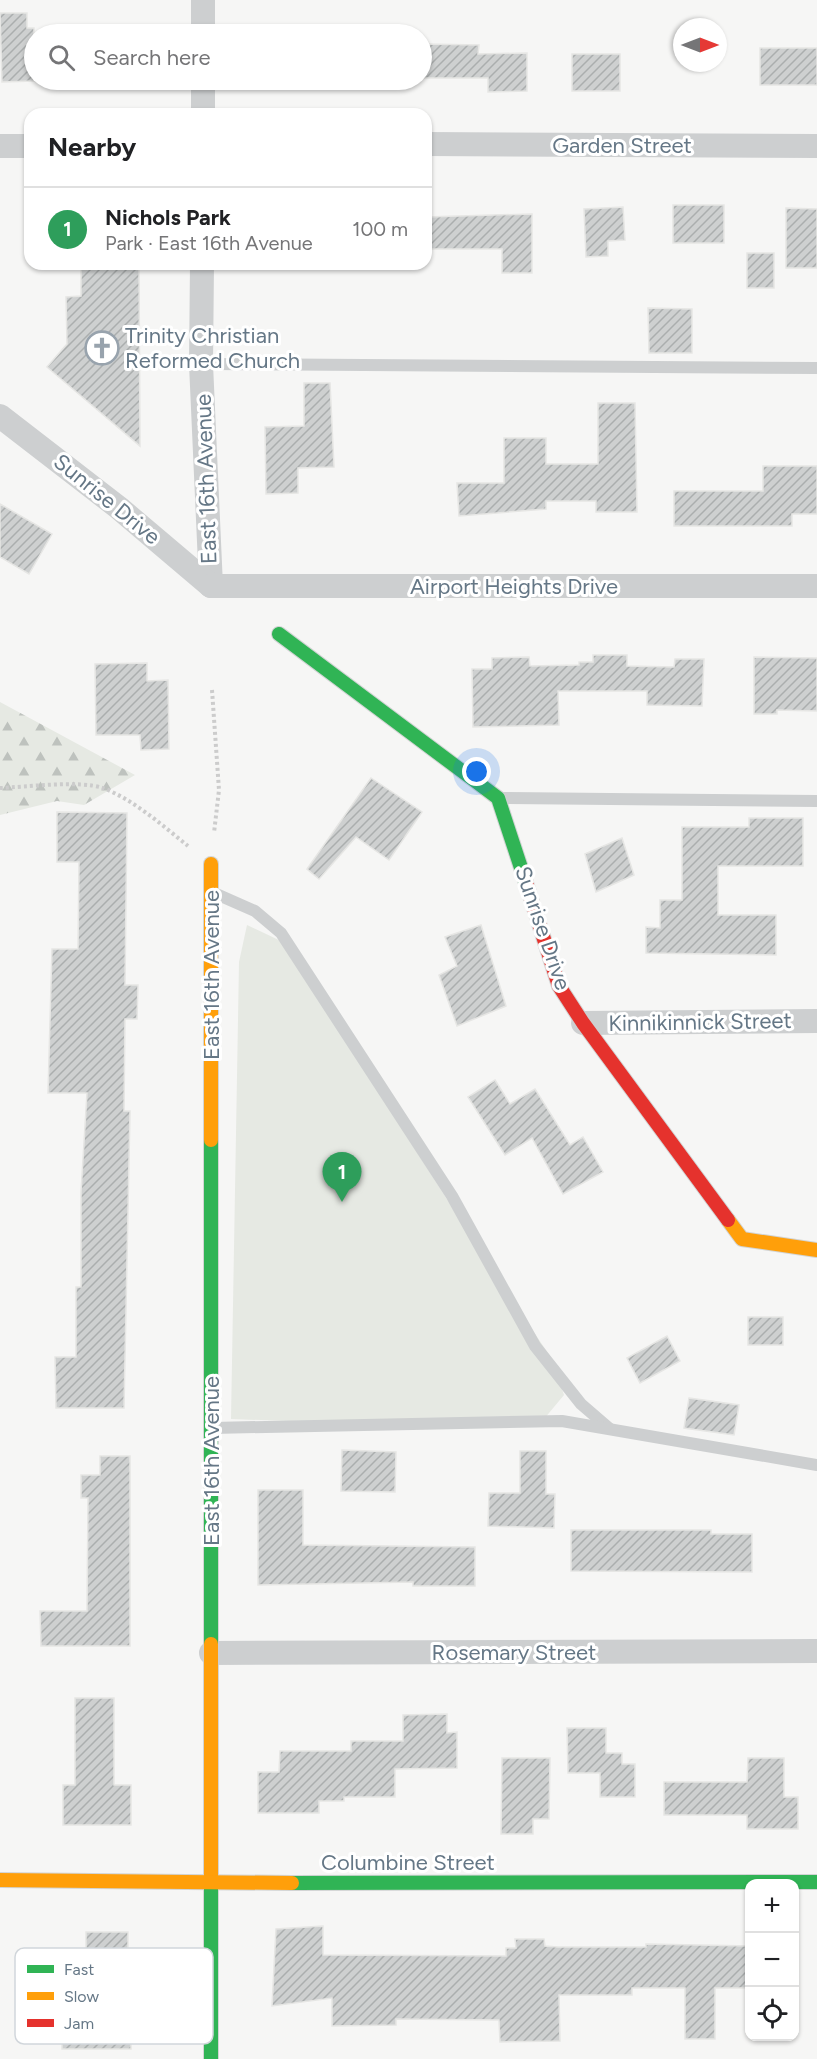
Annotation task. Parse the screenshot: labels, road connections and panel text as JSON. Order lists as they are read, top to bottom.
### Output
{
  "streets": {
    "street": [
      "Garden Street",
      "East 16th Avenue",
      "Sunrise Drive",
      "Airport Heights Drive",
      "Kinnikinnick Street",
      "Rosemary Street",
      "Columbine Street"
    ]
  },
  "crossings": [
    ["East 16th Avenue", "Sunrise Drive"],
    ["East 16th Avenue", "Airport Heights Drive"],
    ["East 16th Avenue", "Rosemary Street"],
    ["East 16th Avenue", "Columbine Street"],
    ["Sunrise Drive", "Airport Heights Drive"],
    ["Sunrise Drive", "Kinnikinnick Street"]
  ],
  "places": {
    "church": ["Trinity Christian Reformed Church"]
  },
  "legend": ["Fast", "Slow", "Jam"],
  "north": "right",
  "page": {
    "search": "Search here",
    "heading": "Nearby",
    "list": [
      {
        "mark": "1",
        "name": "Nichols Park",
        "note": "Park · East 16th Avenue",
        "value": "100 m"
      }
    ],
    "pins": "1",
    "map_buttons": ["+", "−"]
  }
}
